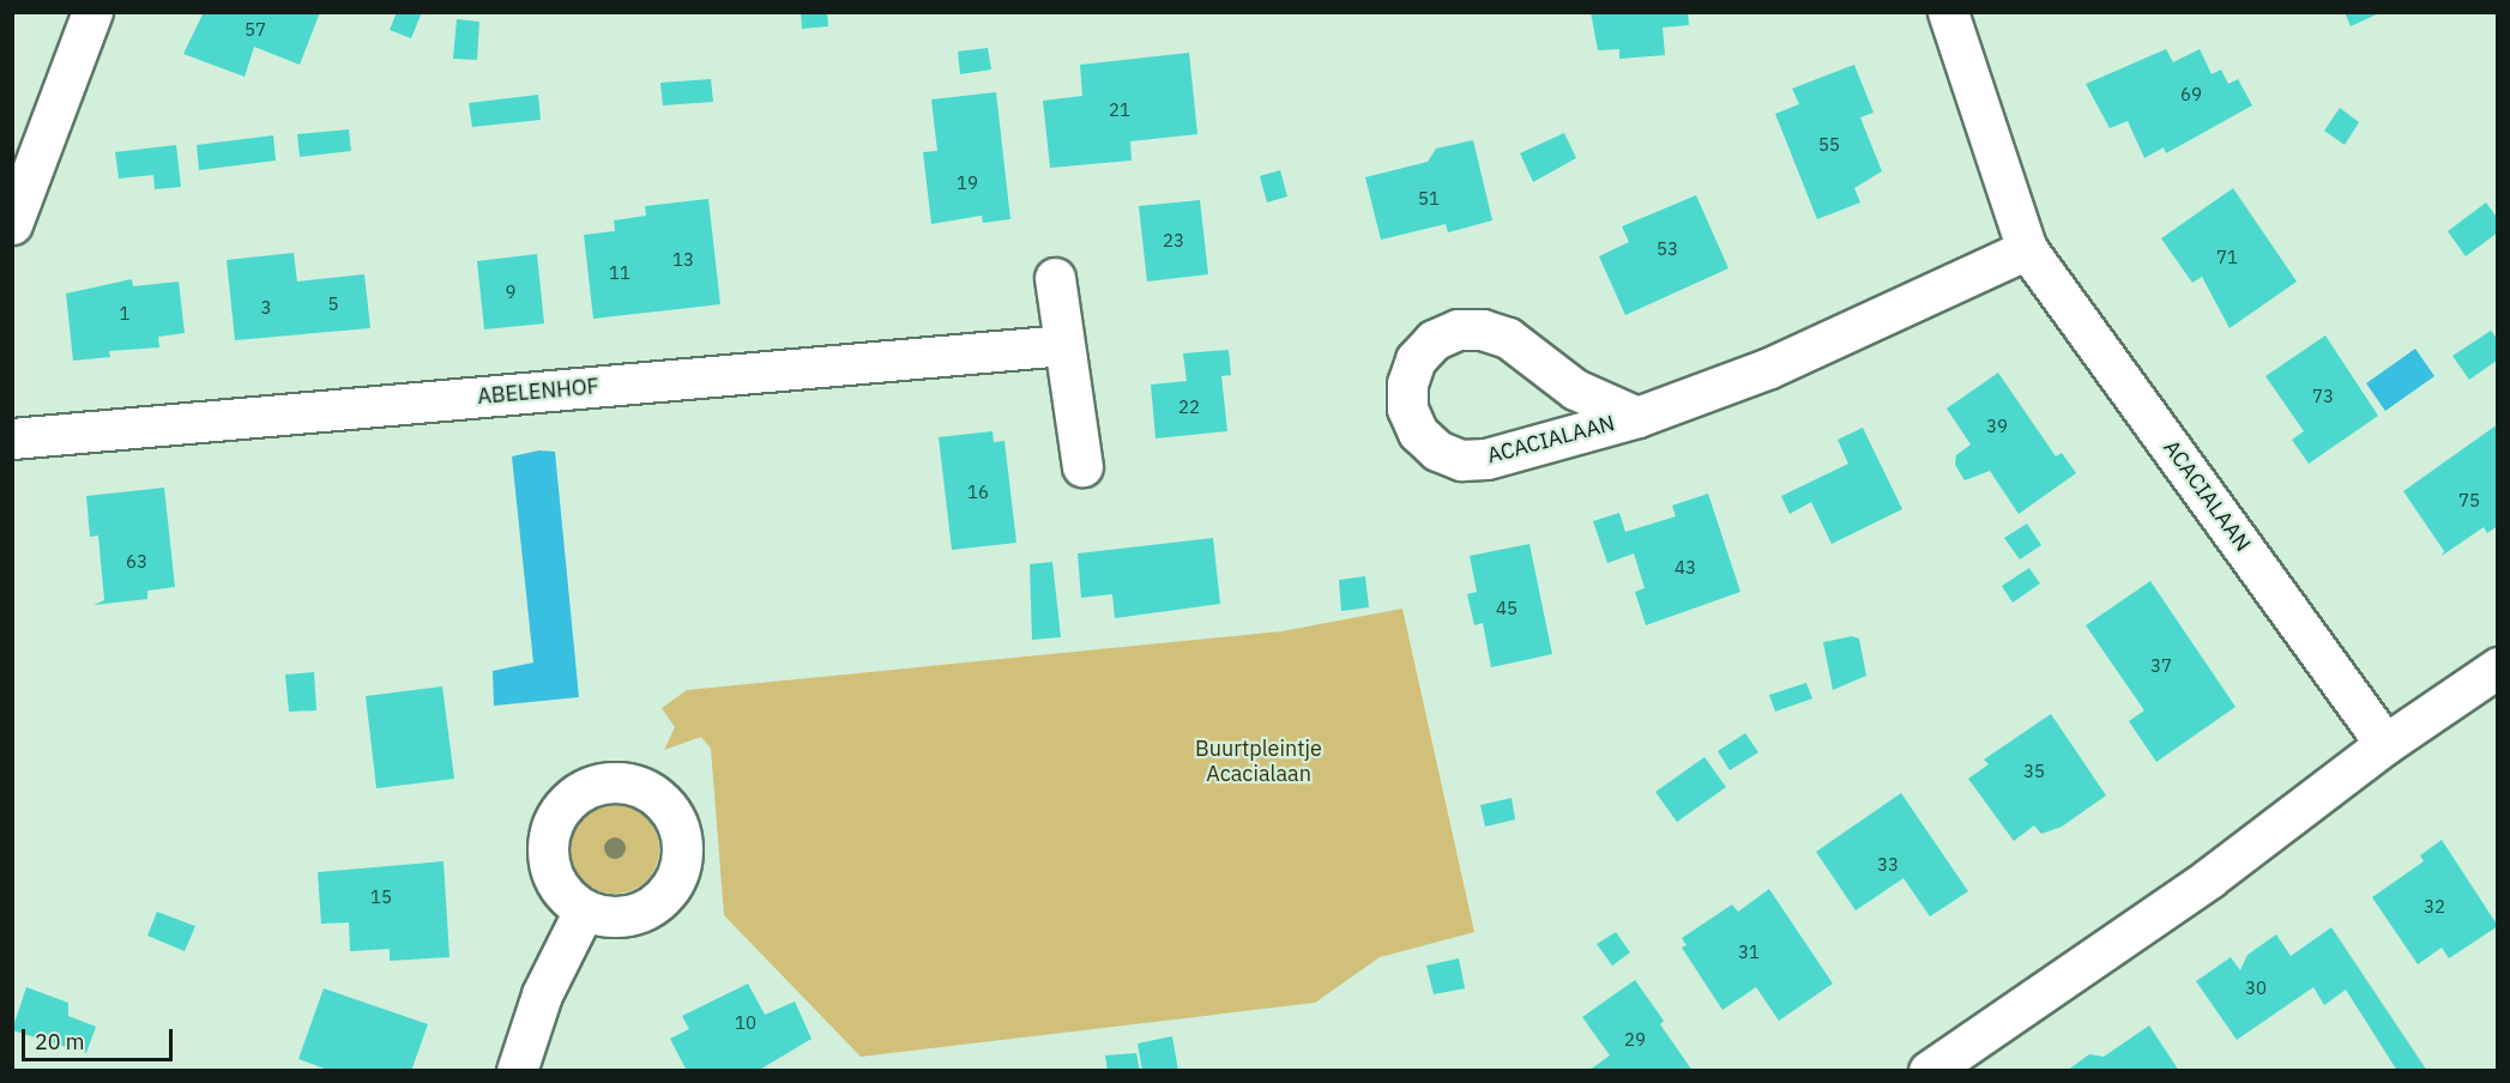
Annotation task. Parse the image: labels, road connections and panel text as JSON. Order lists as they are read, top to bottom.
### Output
{
  "streets": {
    "street": ["ABELENHOF", "ACACIALAAN"]
  },
  "parks": ["Buurtpleintje Acacialaan"],
  "house_numbers": [
    "57",
    "69",
    "21",
    "55",
    "19",
    "51",
    "23",
    "53",
    "71",
    "13",
    "11",
    "9",
    "5",
    "3",
    "1",
    "73",
    "22",
    "39",
    "16",
    "75",
    "63",
    "43",
    "45",
    "37",
    "35",
    "33",
    "15",
    "32",
    "31",
    "30",
    "10",
    "29"
  ],
  "scale_bar": "20 m"
}
